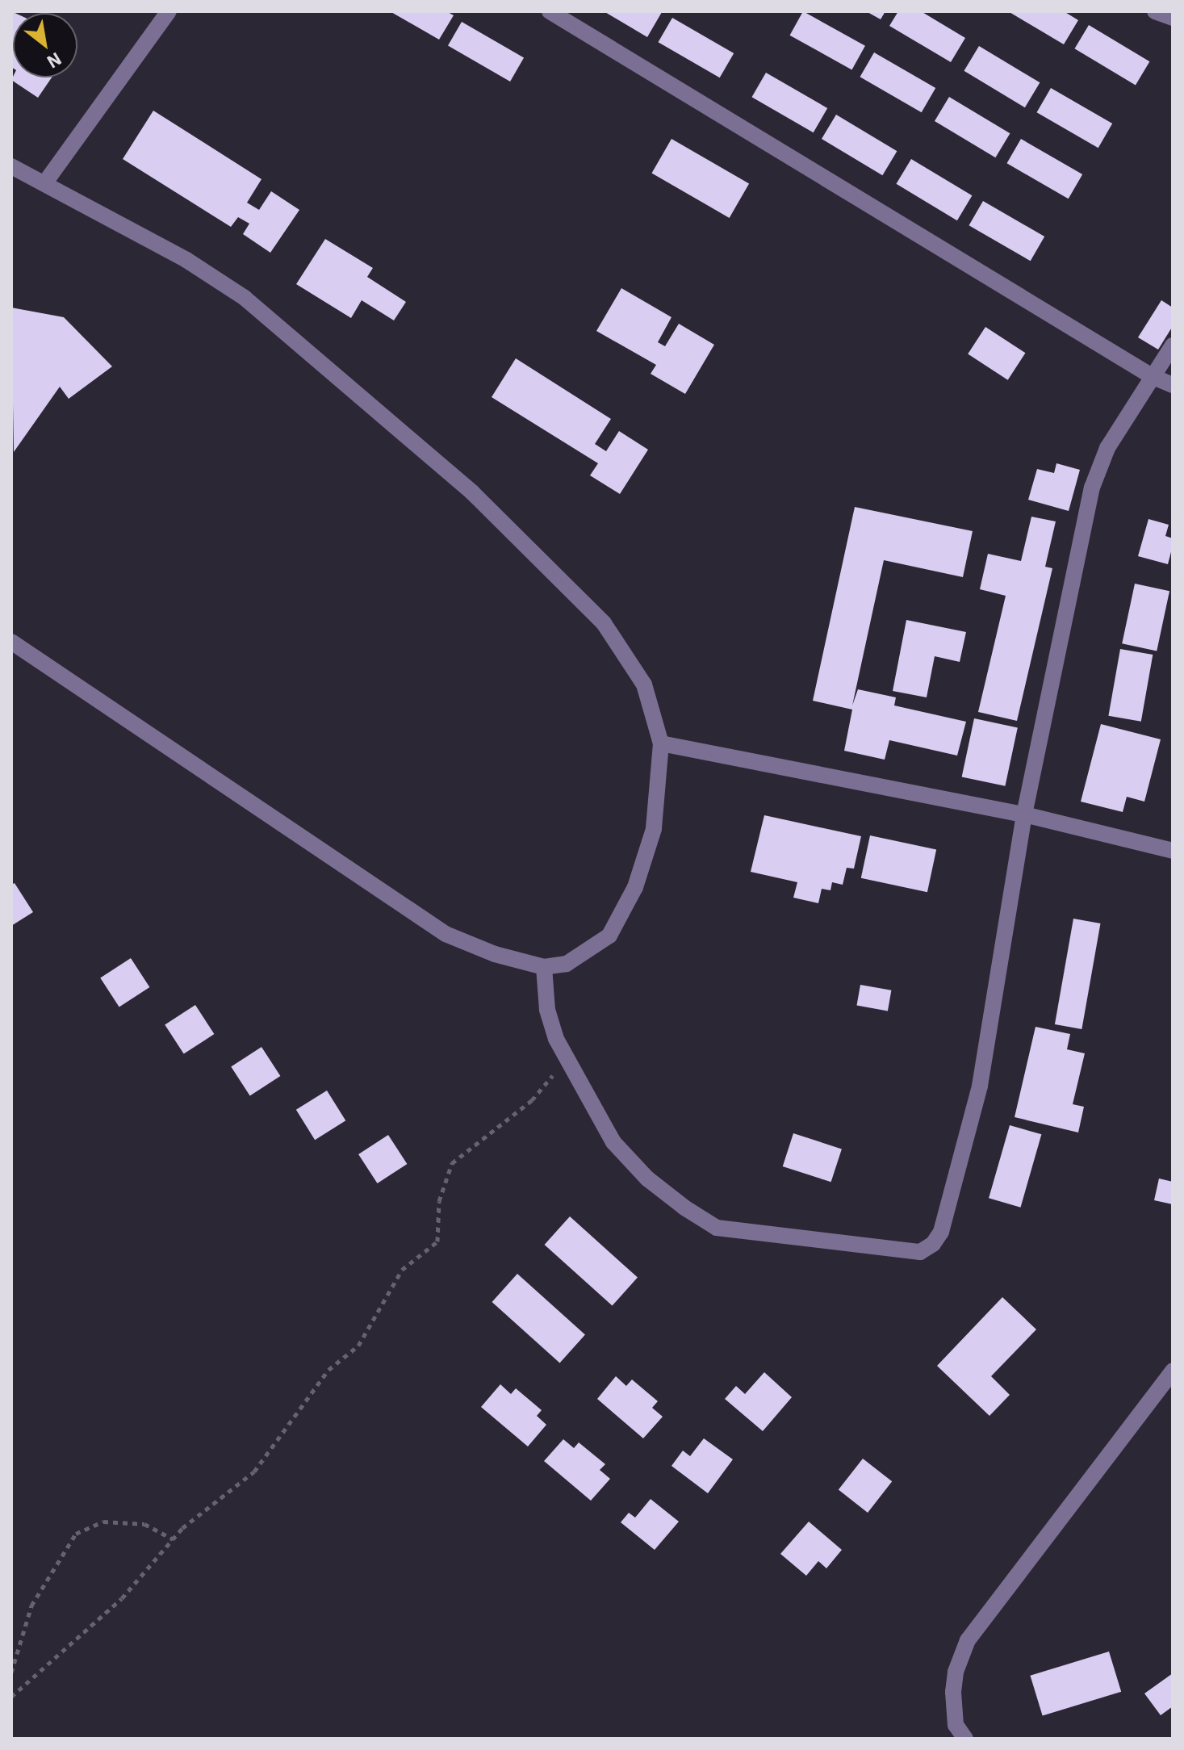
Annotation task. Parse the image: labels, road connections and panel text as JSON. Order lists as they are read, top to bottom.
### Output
{
  "north": "bottom right"
}
